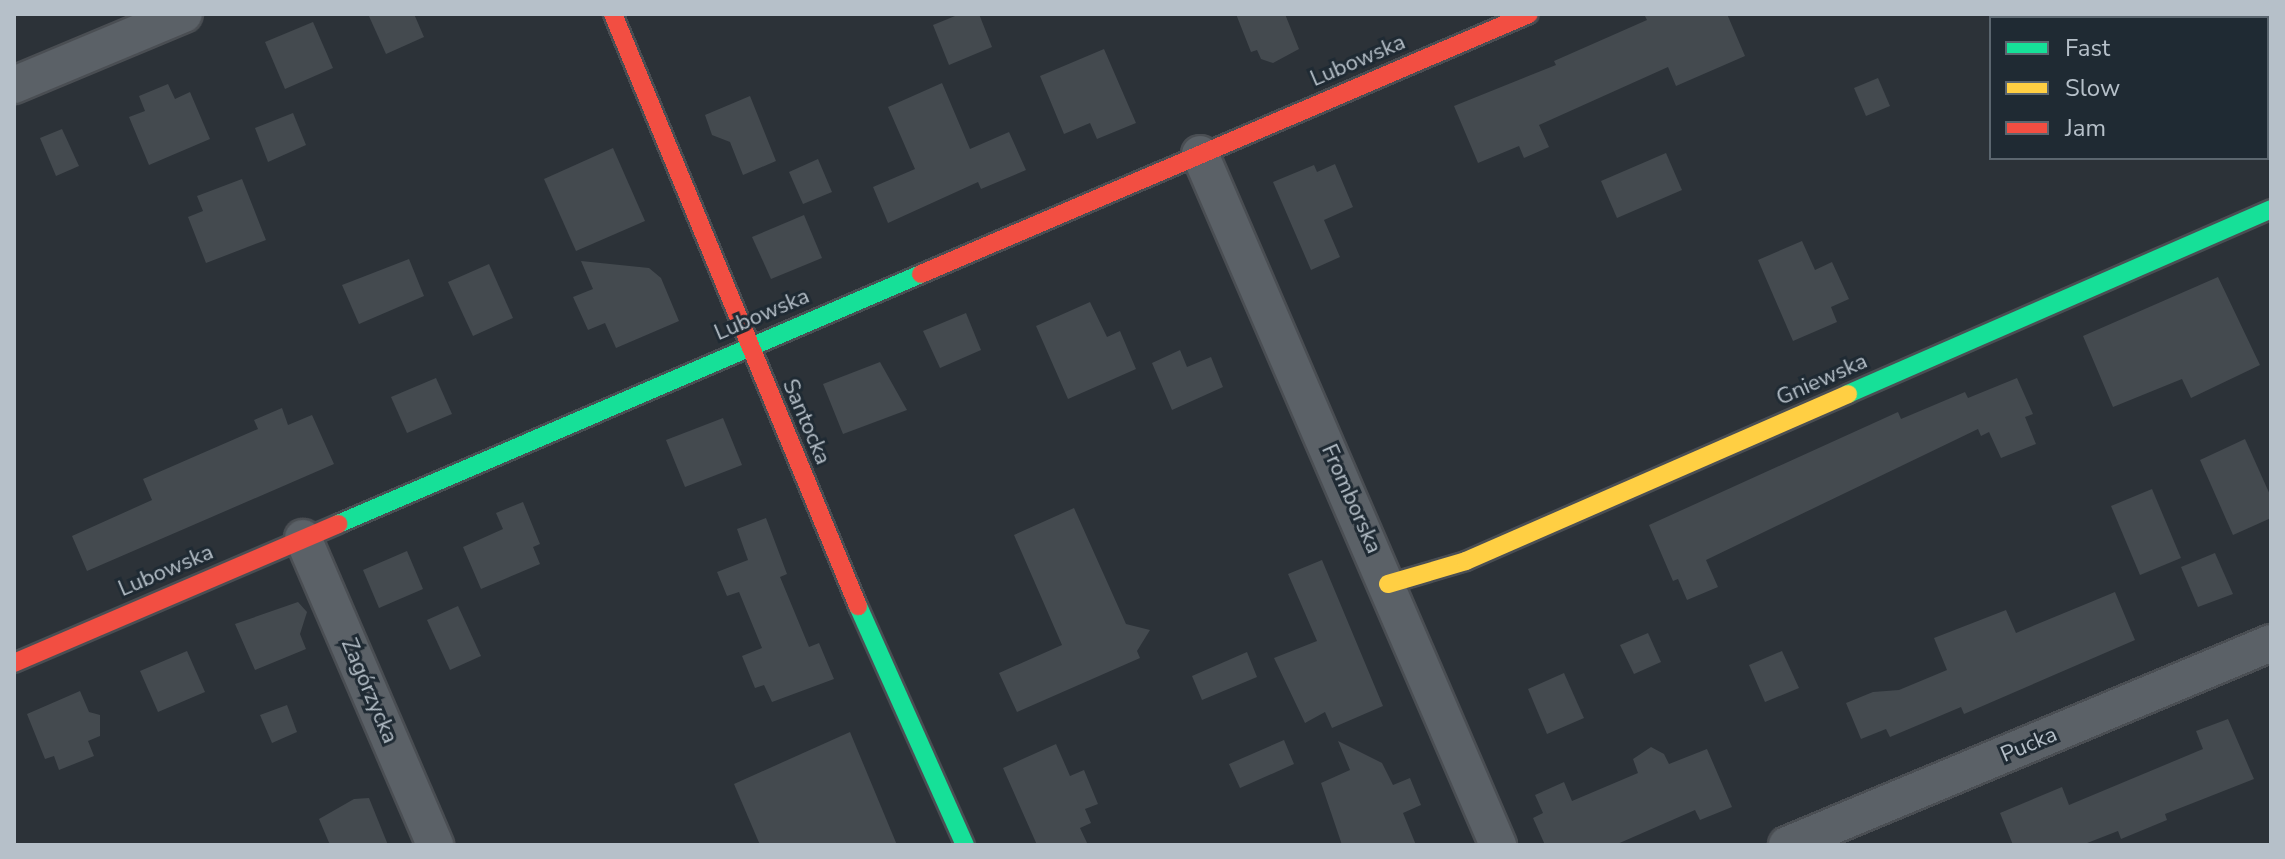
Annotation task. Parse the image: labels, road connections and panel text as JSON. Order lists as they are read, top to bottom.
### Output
{
  "streets": {
    "street": [
      "Lubowska",
      "Gniewska",
      "Santocka",
      "Fromborska",
      "Zagórzycka",
      "Pucka"
    ]
  },
  "crossings": [
    ["Lubowska", "Santocka"],
    ["Lubowska", "Fromborska"],
    ["Lubowska", "Zagórzycka"],
    ["Gniewska", "Fromborska"]
  ],
  "legend": ["Fast", "Slow", "Jam"]
}
